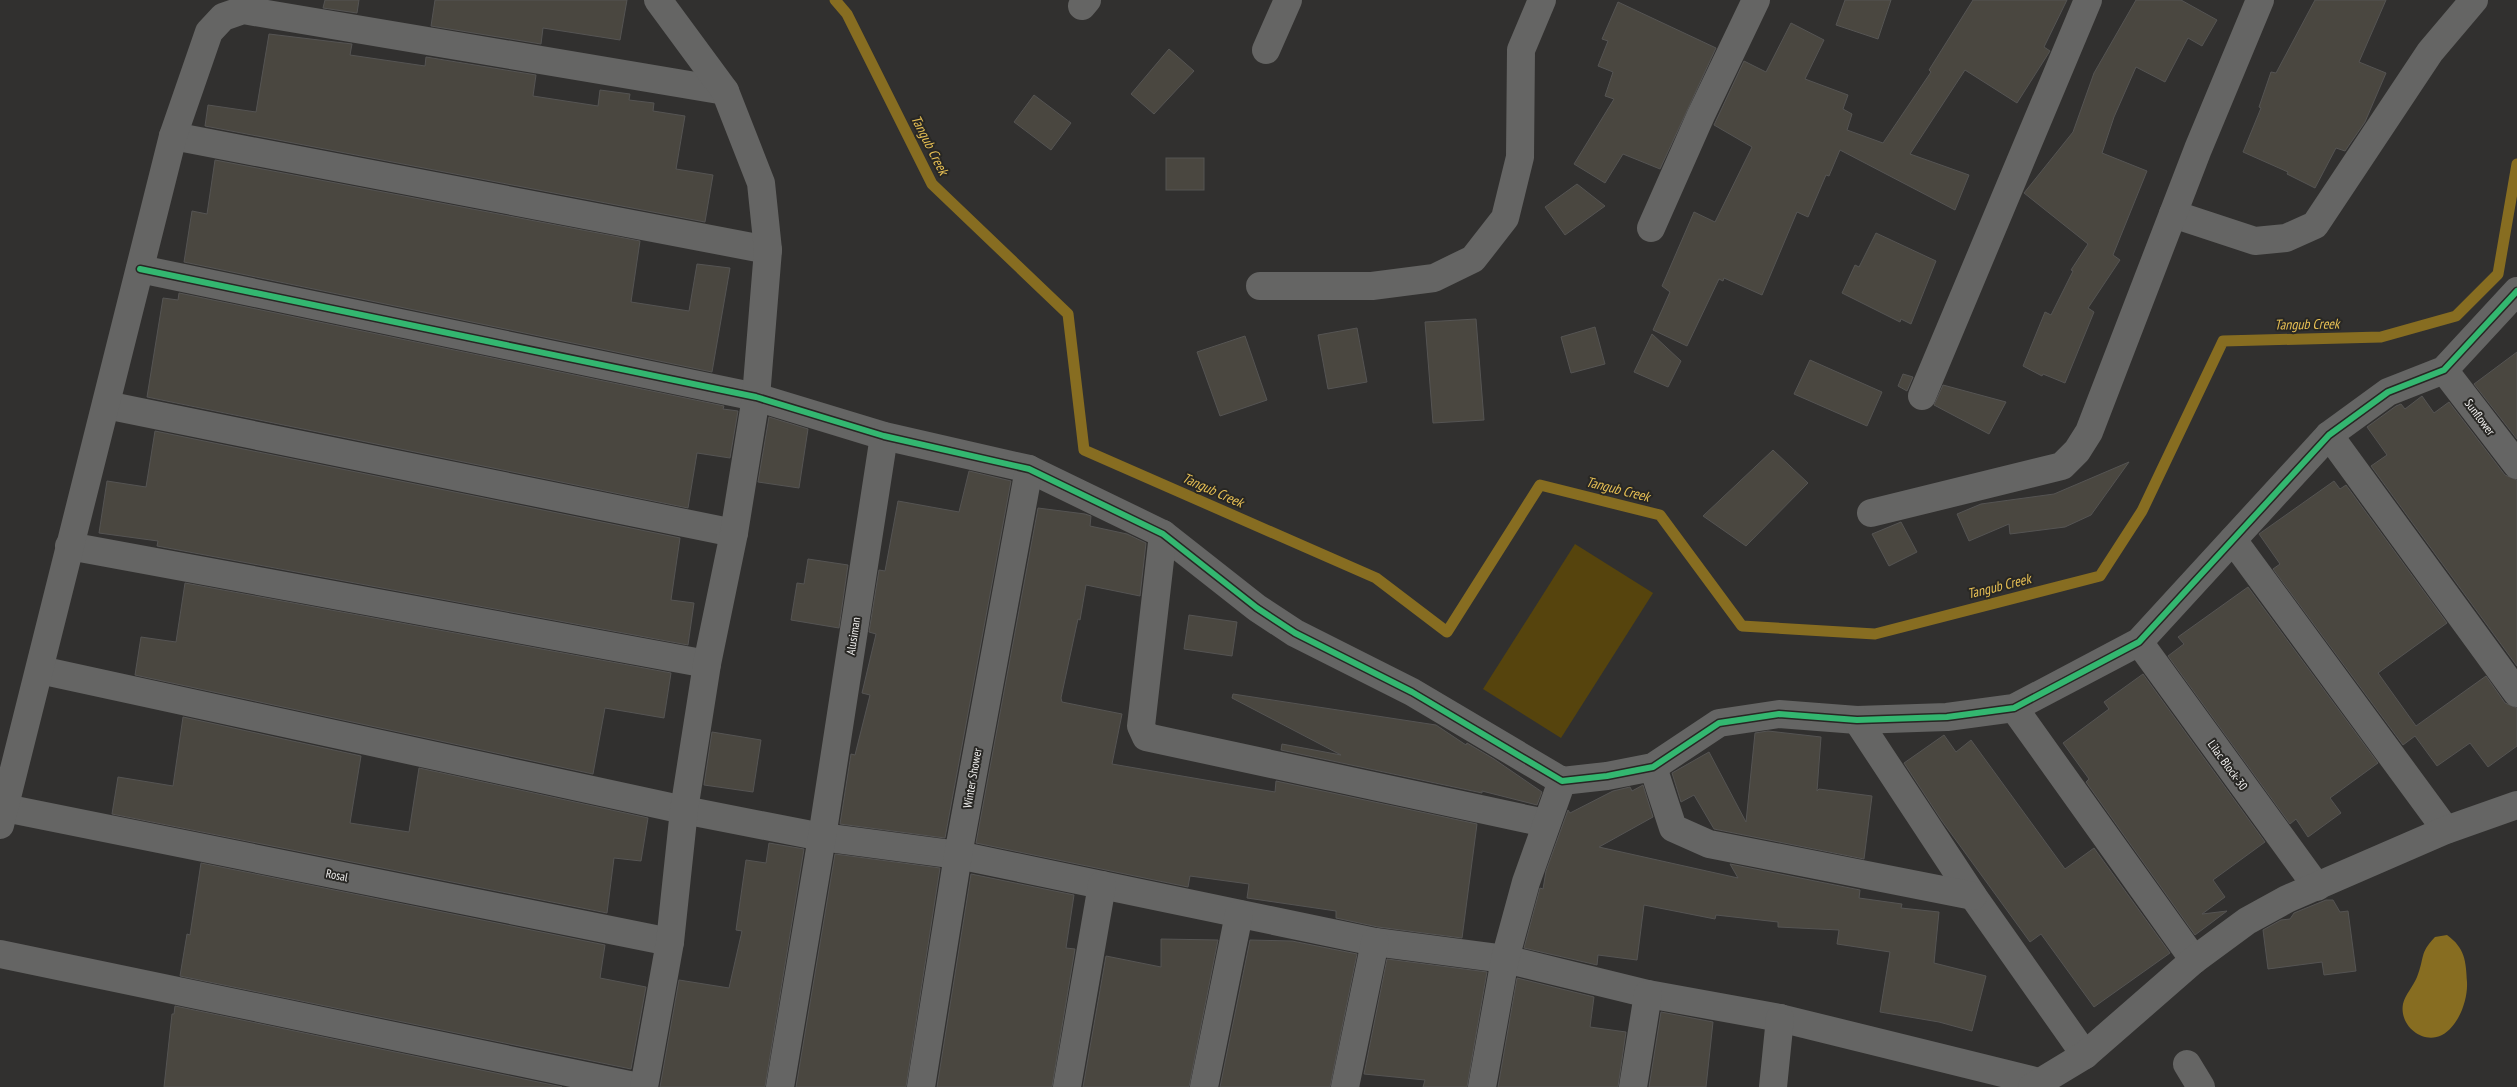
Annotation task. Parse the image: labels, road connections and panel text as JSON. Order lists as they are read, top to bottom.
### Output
{
  "streets": {
    "street": [
      "Sunflower",
      "Alusiman",
      "Lilac Block-30",
      "Winter Shower",
      "Rosal"
    ]
  },
  "water": ["Tangub Creek"]
}
